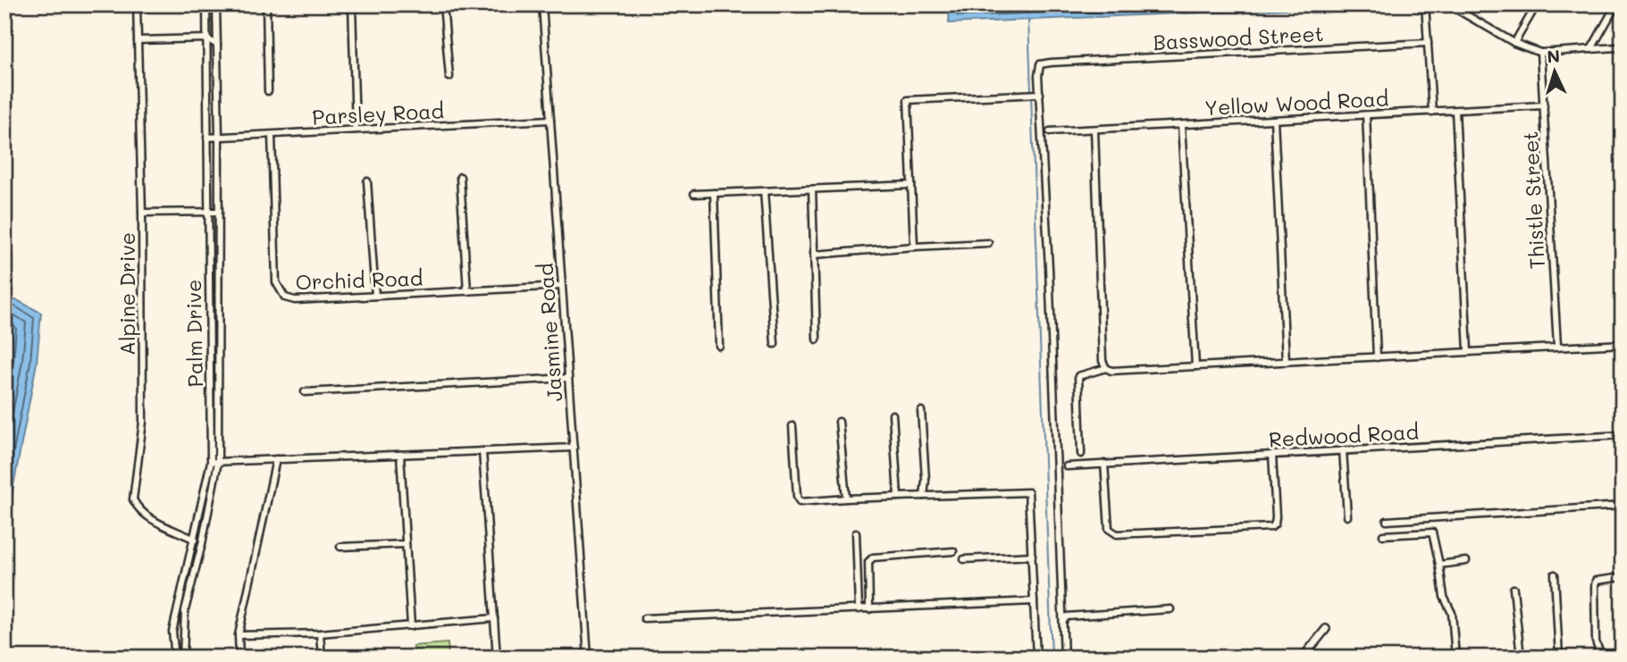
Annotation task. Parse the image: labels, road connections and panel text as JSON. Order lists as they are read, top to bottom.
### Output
{
  "streets": {
    "street": [
      "Basswood Street",
      "Yellow Wood Road",
      "Parsley Road",
      "Thistle Street",
      "Orchid Road",
      "Alpine Drive",
      "Jasmine Road",
      "Palm Drive",
      "Redwood Road"
    ]
  },
  "crossings": [
    ["Yellow Wood Road", "Thistle Street"],
    ["Parsley Road", "Orchid Road"],
    ["Parsley Road", "Jasmine Road"],
    ["Parsley Road", "Palm Drive"],
    ["Orchid Road", "Jasmine Road"],
    ["Alpine Drive", "Palm Drive"]
  ],
  "north": "top"
}
